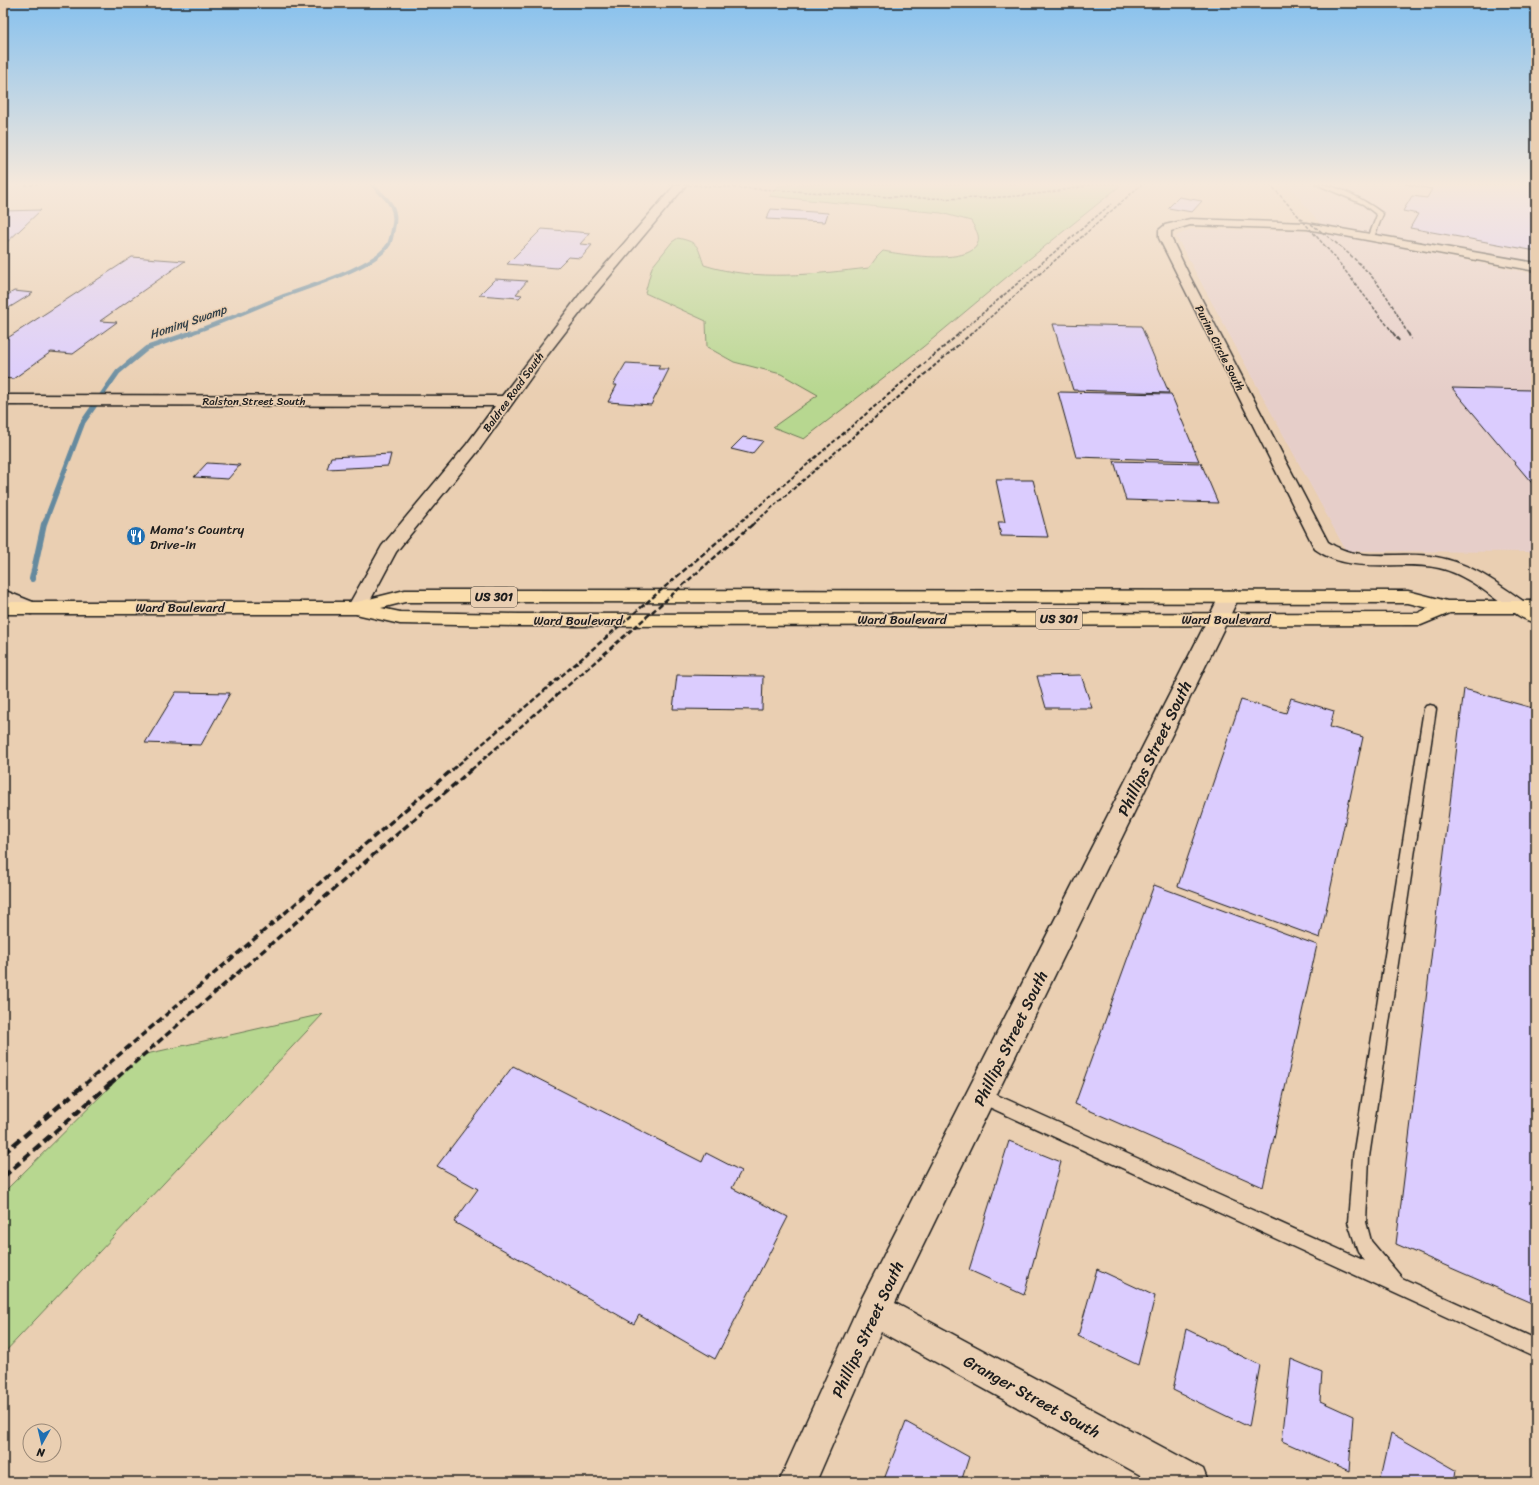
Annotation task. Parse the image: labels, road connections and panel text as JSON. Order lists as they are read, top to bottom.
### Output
{
  "streets": {
    "main road": ["US 301", "Ward Boulevard"],
    "street": [
      "Purina Circle South",
      "Baldree Road South",
      "Ralston Street South",
      "Phillips Street South",
      "Granger Street South"
    ]
  },
  "crossings": [
    ["Purina Circle South", "Ward Boulevard"],
    ["Baldree Road South", "Ralston Street South"],
    ["Baldree Road South", "Ward Boulevard"],
    ["Ward Boulevard", "Phillips Street South"],
    ["Phillips Street South", "Granger Street South"]
  ],
  "water": ["Hominy Swamp"],
  "places": {
    "restaurant": ["Mama's Country Drive-in"]
  },
  "north": "bottom"
}
